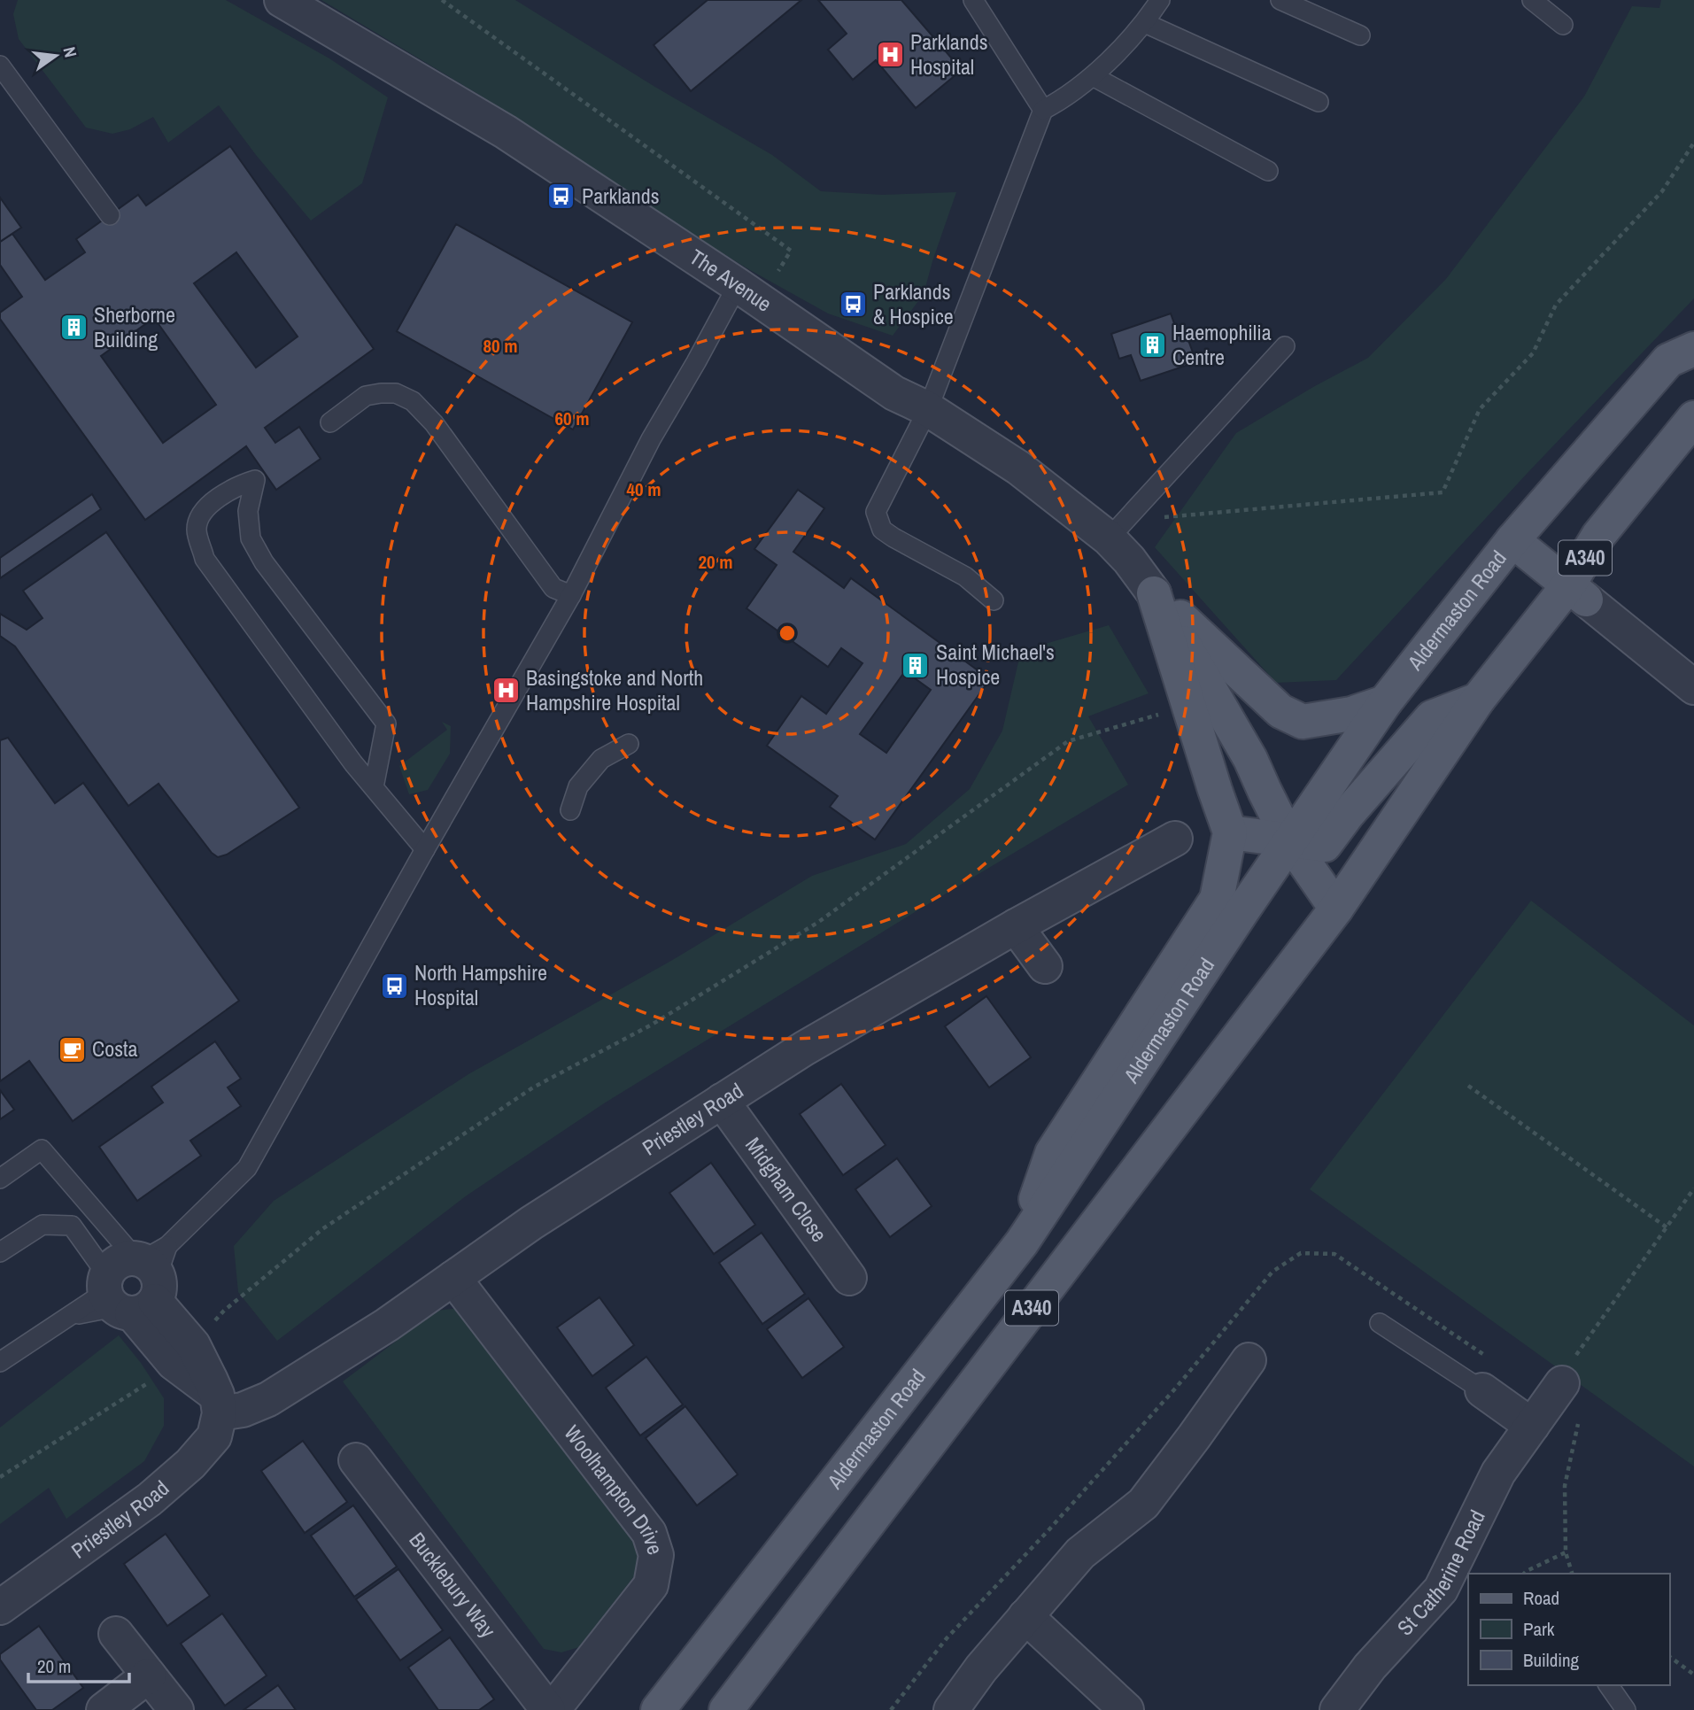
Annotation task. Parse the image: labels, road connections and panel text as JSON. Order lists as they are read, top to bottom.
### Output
{
  "streets": {
    "main road": ["A340", "Aldermaston Road"],
    "street": [
      "The Avenue",
      "Priestley Road",
      "Midgham Close",
      "Woolhampton Drive",
      "St Catherine Road",
      "Bucklebury Way"
    ]
  },
  "crossings": [
    ["A340", "Aldermaston Road"],
    ["Priestley Road", "Midgham Close"],
    ["Priestley Road", "Woolhampton Drive"],
    ["Woolhampton Drive", "Bucklebury Way"]
  ],
  "places": {
    "hospital": ["Parklands Hospital", "Basingstoke and North Hampshire Hospital"],
    "bus stop": ["Parklands", "Parklands & Hospice", "North Hampshire Hospital"],
    "building": ["Sherborne Building", "Haemophilia Centre", "Saint Michael's Hospice"],
    "cafe": ["Costa"]
  },
  "legend": ["Road", "Park", "Building"],
  "scale_bar": "20 m",
  "north": "right",
  "rings": [
    "80 m",
    "60 m",
    "40 m",
    "20 m"
  ]
}
